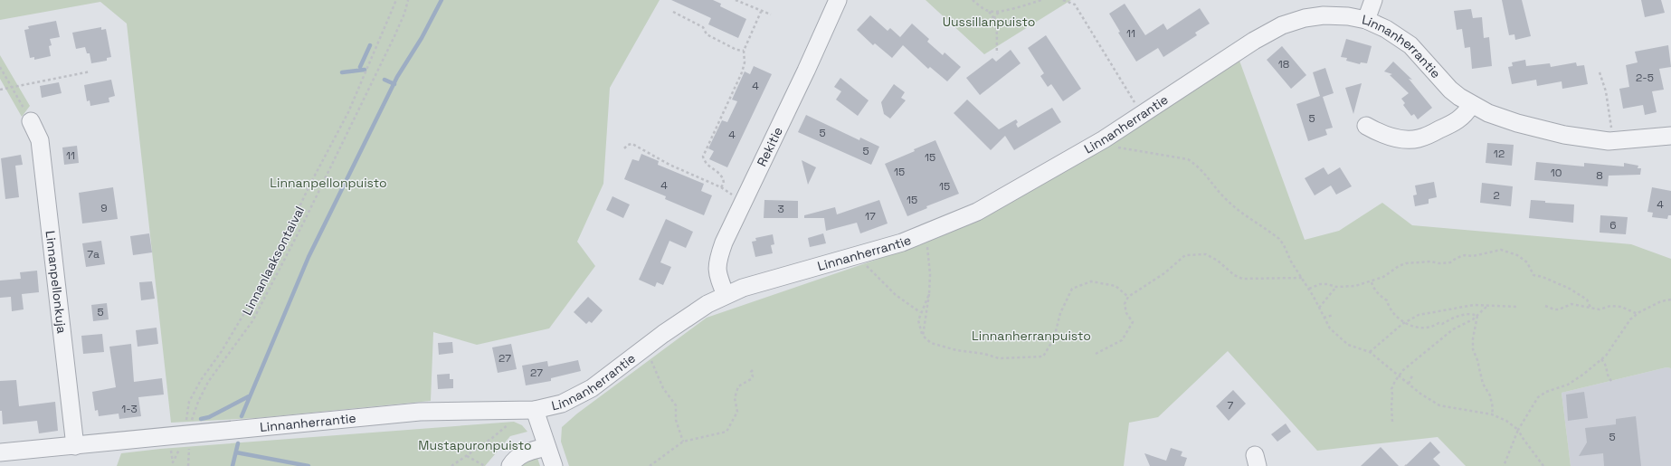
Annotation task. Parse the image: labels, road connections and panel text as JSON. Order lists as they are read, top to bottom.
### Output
{
  "streets": {
    "street": ["Linnanherrantie", "Rekitie", "Linnanpellonkuja"],
    "path": ["Linnanlaaksontaival"]
  },
  "crossings": [
    ["Linnanherrantie", "Rekitie"],
    ["Linnanherrantie", "Linnanpellonkuja"]
  ],
  "parks": [
    "Uussillanpuisto",
    "Linnanpellonpuisto",
    "Linnanherranpuisto",
    "Mustapuronpuisto"
  ],
  "house_numbers": [
    "11",
    "18",
    "2-5",
    "4",
    "5",
    "5",
    "4",
    "5",
    "12",
    "11",
    "15",
    "15",
    "10",
    "8",
    "4",
    "15",
    "2",
    "15",
    "4",
    "9",
    "3",
    "17",
    "6",
    "7a",
    "5",
    "27",
    "27",
    "7",
    "1-3",
    "5"
  ]
}
